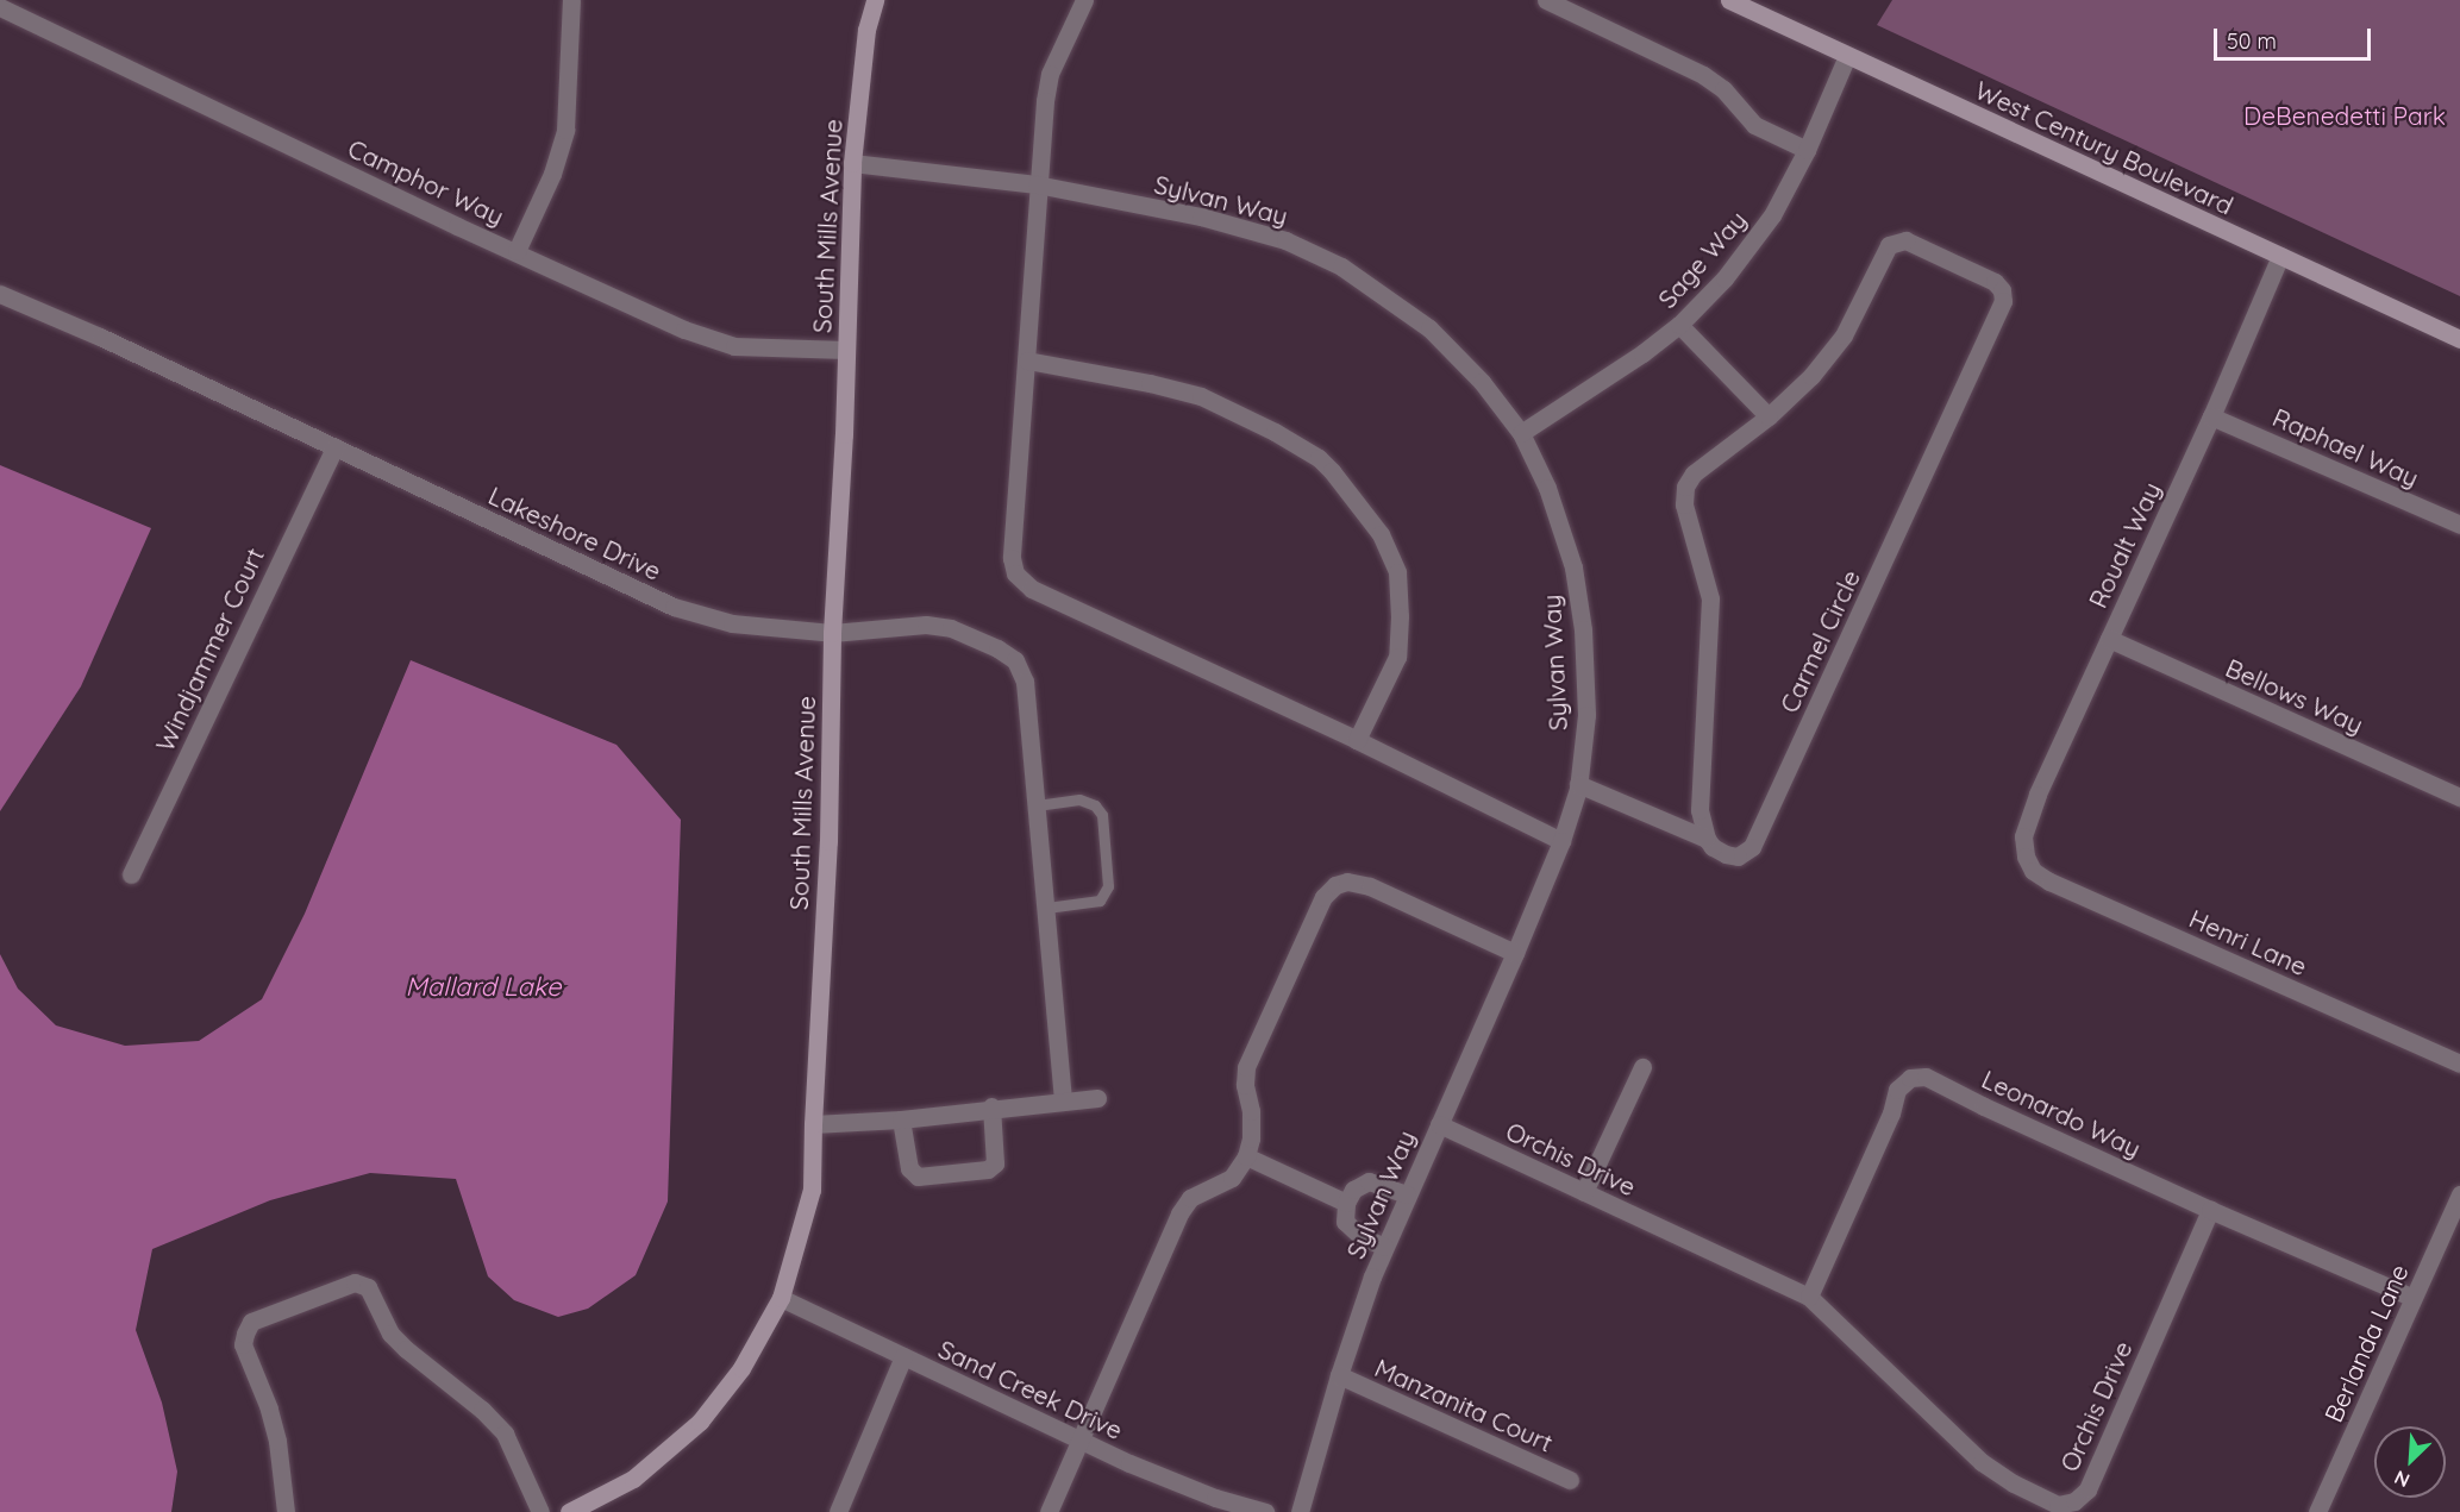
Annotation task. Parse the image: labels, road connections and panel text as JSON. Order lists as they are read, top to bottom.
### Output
{
  "streets": {
    "street": [
      "West Century Boulevard",
      "Camphor Way",
      "Sylvan Way",
      "South Mills Avenue",
      "Sage Way",
      "Raphael Way",
      "Lakeshore Drive",
      "Roualt Way",
      "Carmel Circle",
      "Windjammer Court",
      "Bellows Way",
      "Henri Lane",
      "Leonardo Way",
      "Orchis Drive",
      "Berlanda Lane",
      "Sand Creek Drive",
      "Manzanita Court"
    ]
  },
  "crossings": [
    ["West Century Boulevard", "Sage Way"],
    ["West Century Boulevard", "Roualt Way"],
    ["Camphor Way", "South Mills Avenue"],
    ["Sylvan Way", "South Mills Avenue"],
    ["Sylvan Way", "Sage Way"],
    ["Sylvan Way", "Orchis Drive"],
    ["Sylvan Way", "Manzanita Court"],
    ["South Mills Avenue", "Lakeshore Drive"],
    ["South Mills Avenue", "Sand Creek Drive"],
    ["Raphael Way", "Roualt Way"],
    ["Lakeshore Drive", "Windjammer Court"],
    ["Roualt Way", "Bellows Way"],
    ["Roualt Way", "Henri Lane"],
    ["Leonardo Way", "Orchis Drive"],
    ["Leonardo Way", "Berlanda Lane"]
  ],
  "water": ["Mallard Lake"],
  "parks": ["DeBenedetti Park"],
  "scale_bar": "50 m",
  "north": "bottom left"
}
